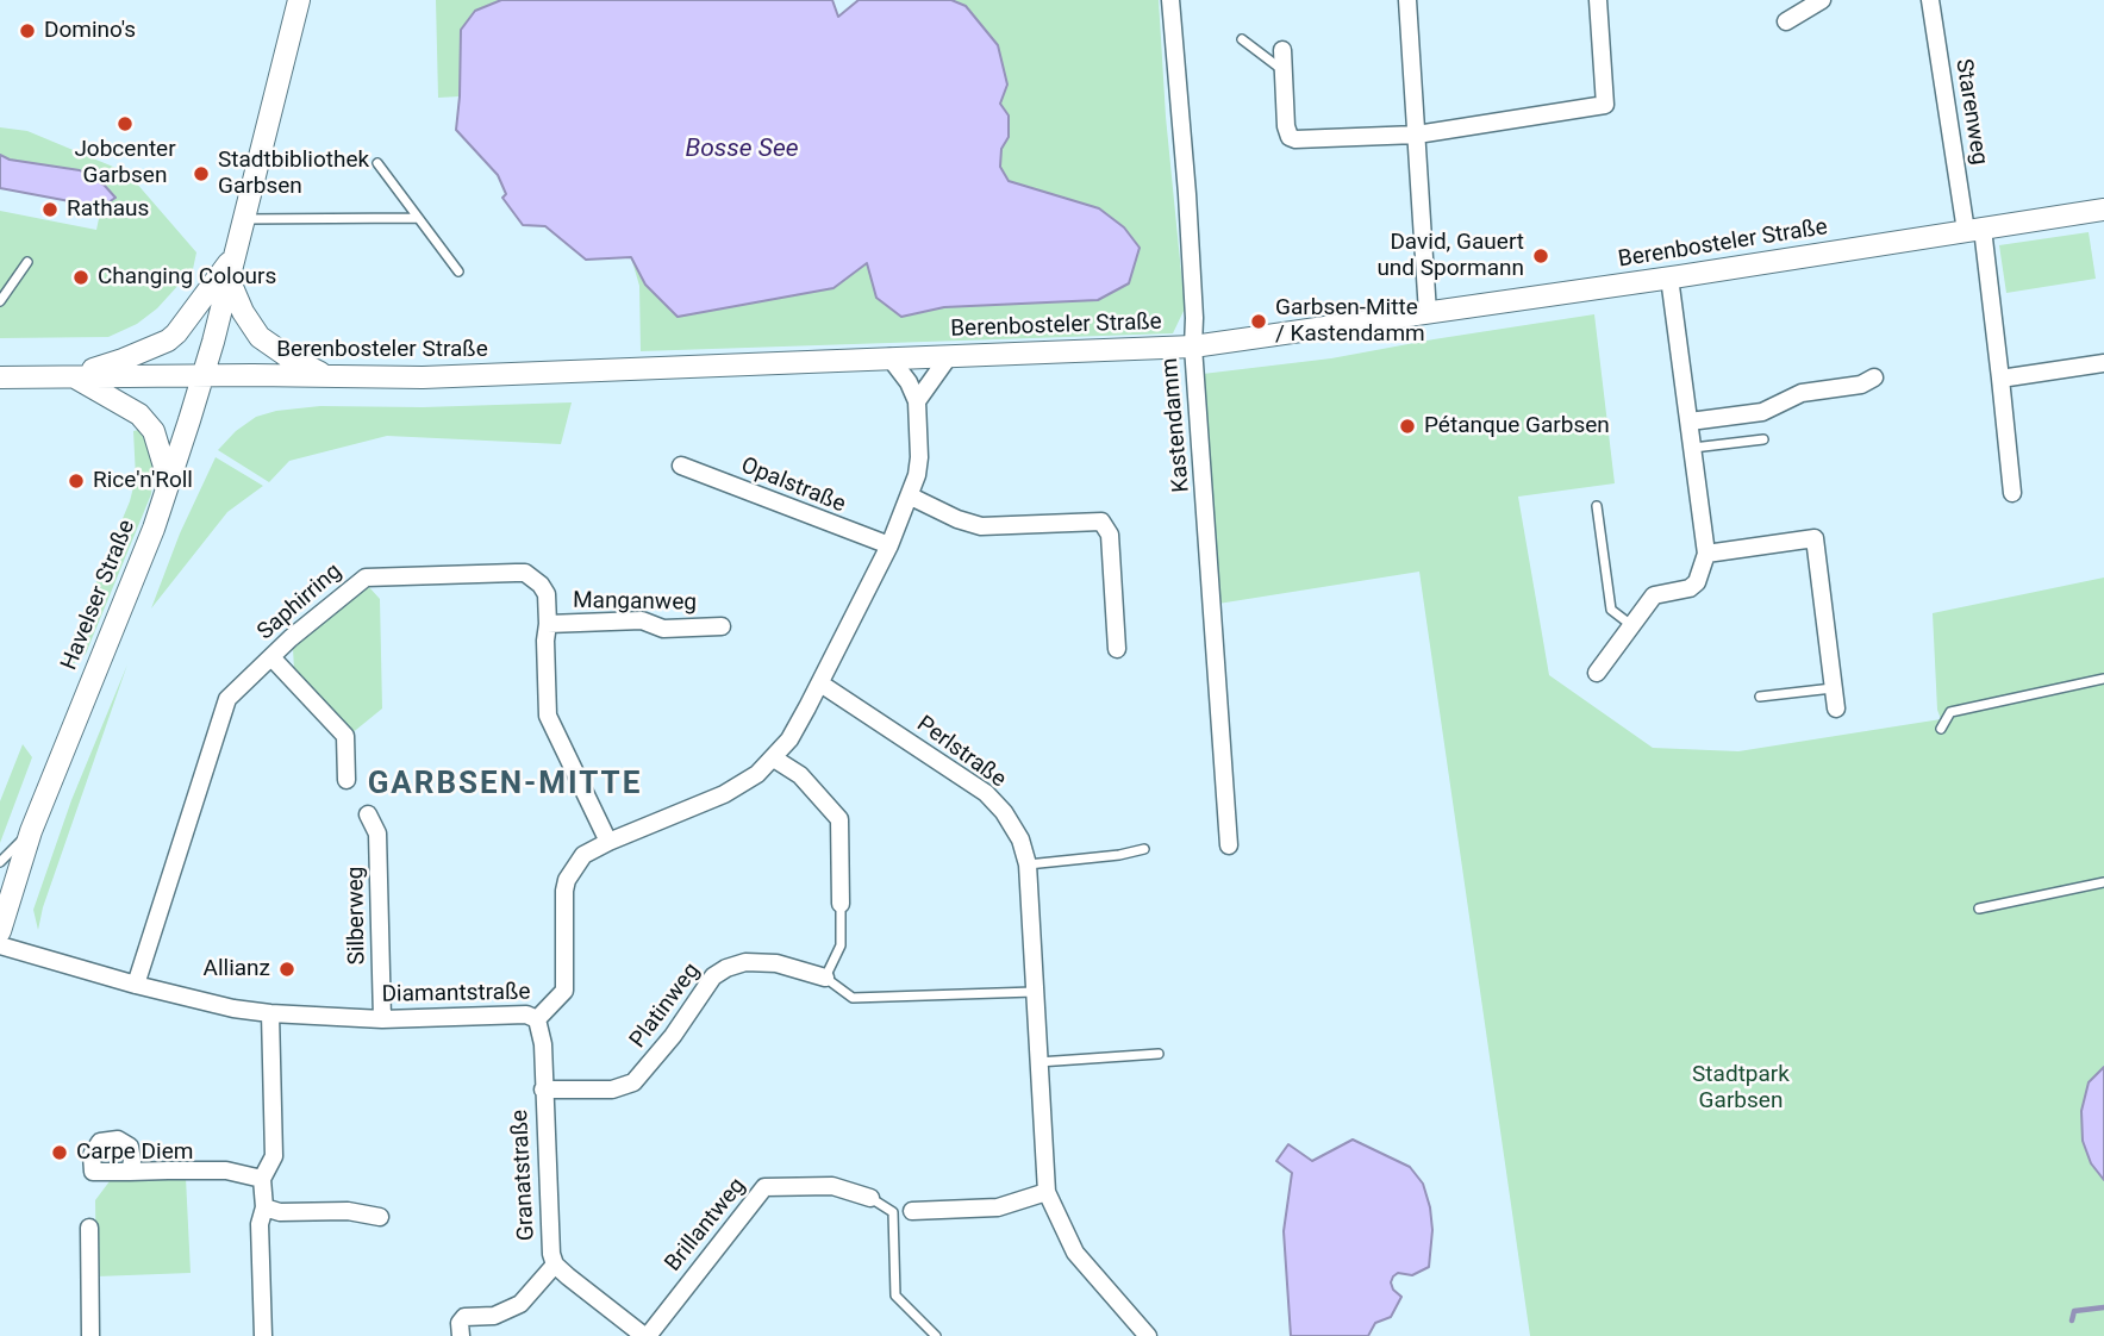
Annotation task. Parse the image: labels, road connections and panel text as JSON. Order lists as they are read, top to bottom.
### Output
{
  "streets": {
    "street": [
      "Starenweg",
      "Berenbosteler Straße",
      "Kastendamm",
      "Opalstraße",
      "Havelser Straße",
      "Saphirring",
      "Manganweg",
      "Perlstraße",
      "Silberweg",
      "Diamantstraße",
      "Platinweg",
      "Granatstraße",
      "Brillantweg"
    ]
  },
  "crossings": [
    ["Starenweg", "Berenbosteler Straße"],
    ["Berenbosteler Straße", "Kastendamm"],
    ["Berenbosteler Straße", "Havelser Straße"],
    ["Berenbosteler Straße", "Diamantstraße"],
    ["Opalstraße", "Diamantstraße"],
    ["Saphirring", "Manganweg"],
    ["Saphirring", "Diamantstraße"],
    ["Perlstraße", "Diamantstraße"],
    ["Silberweg", "Diamantstraße"],
    ["Diamantstraße", "Granatstraße"],
    ["Platinweg", "Granatstraße"],
    ["Granatstraße", "Brillantweg"]
  ],
  "districts": ["GARBSEN-MITTE"],
  "water": ["Bosse See"],
  "parks": ["Stadtpark Garbsen"],
  "places": [
    "Domino's",
    "Jobcenter Garbsen",
    "Stadtbibliothek Garbsen",
    "Rathaus",
    "David, Gauert und Spormann",
    "Changing Colours",
    "Garbsen-Mitte / Kastendamm",
    "Pétanque Garbsen",
    "Rice'n'Roll",
    "Allianz",
    "Carpe Diem"
  ]
}
